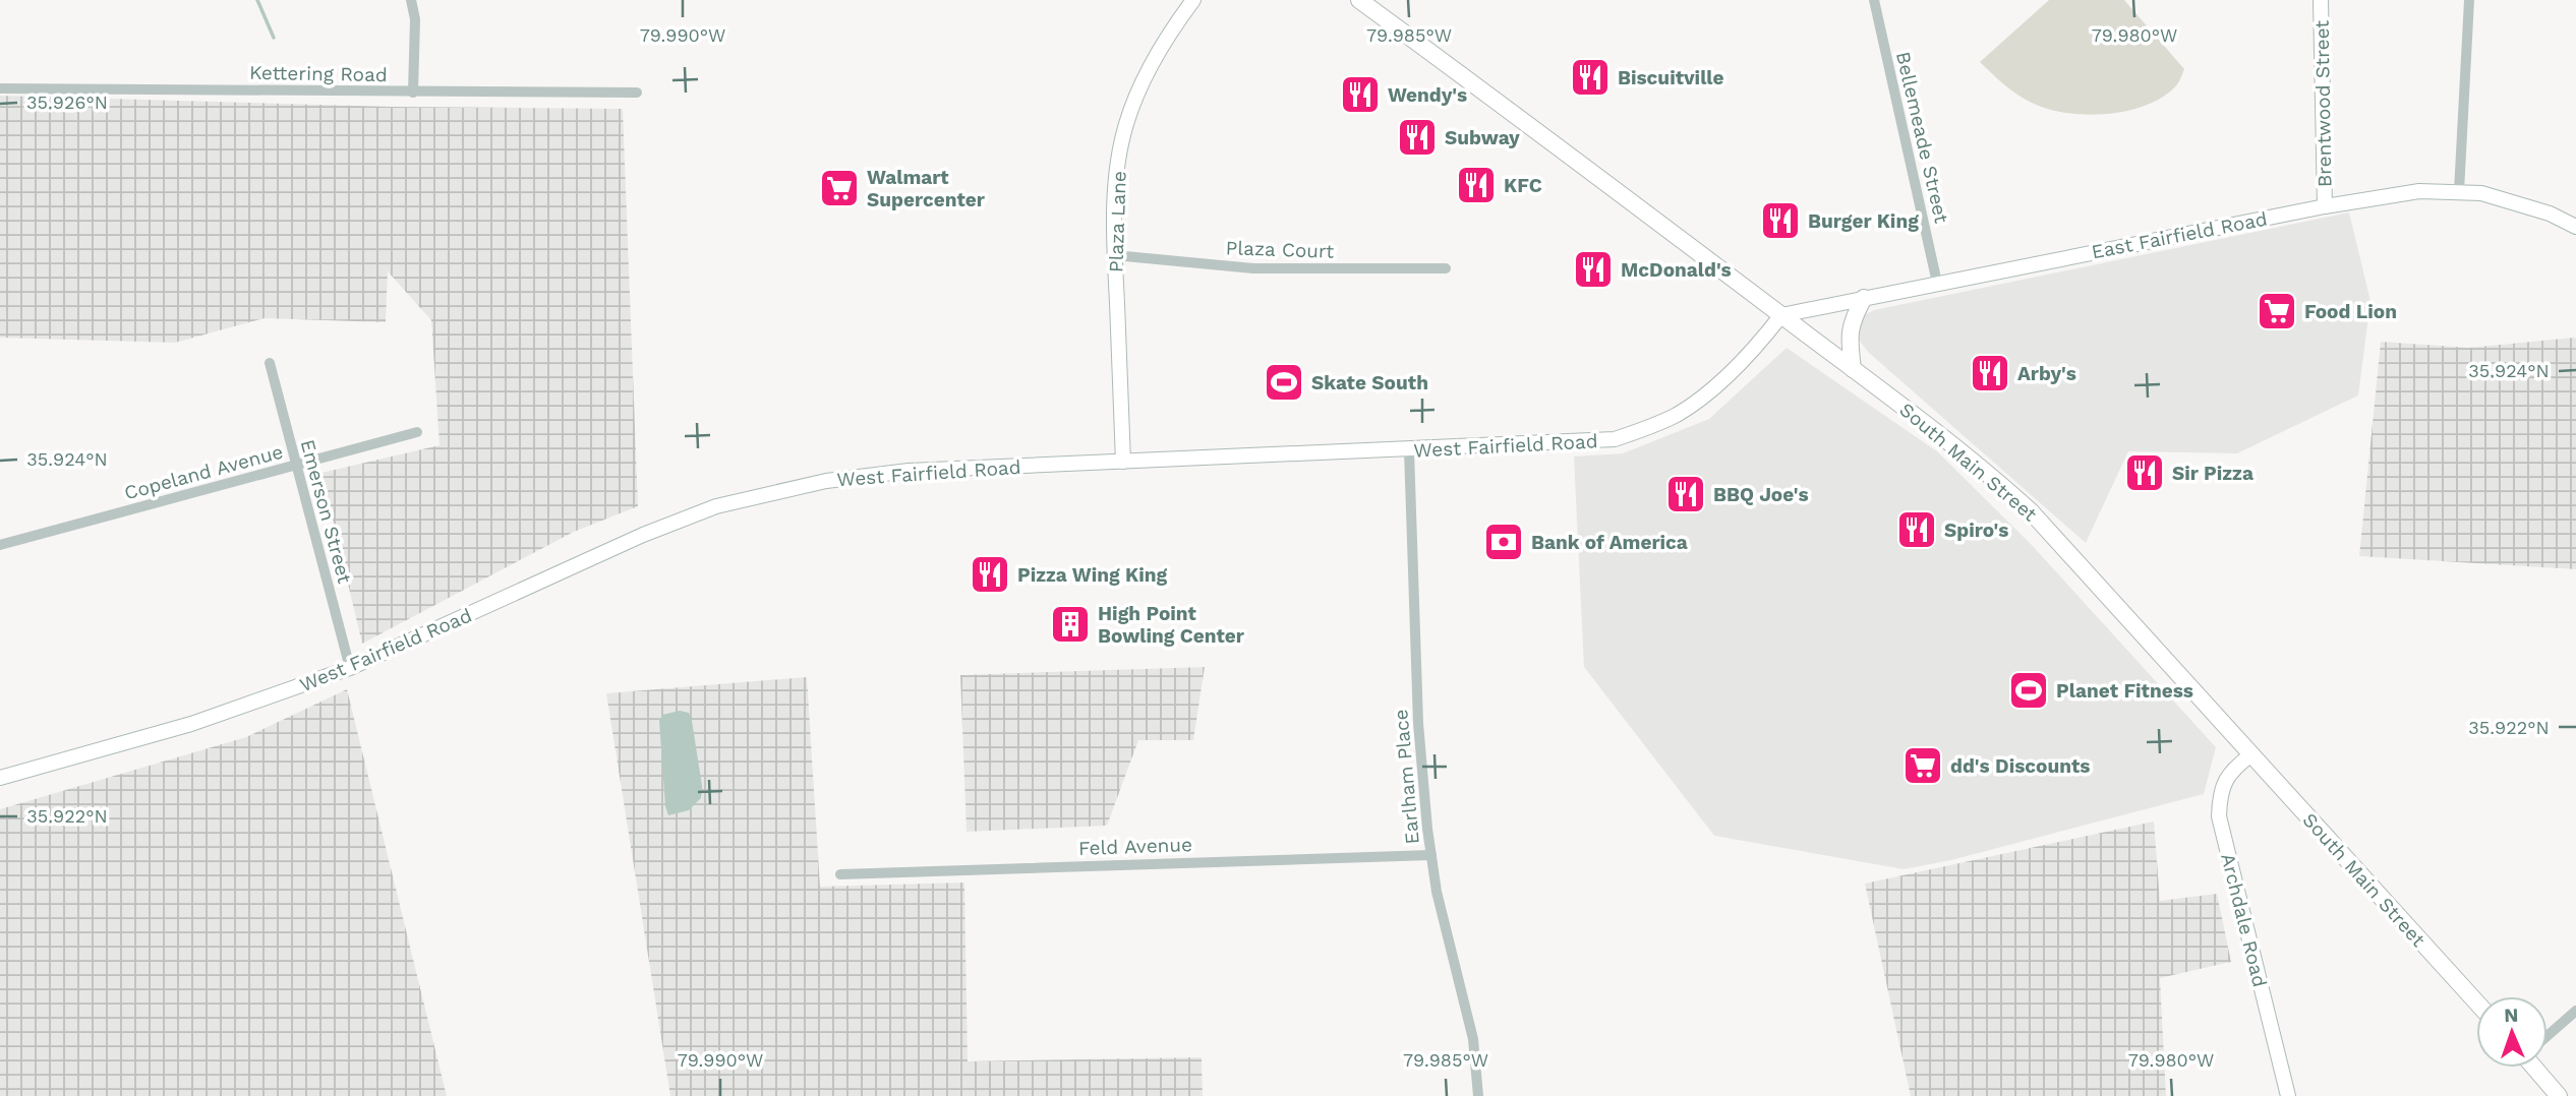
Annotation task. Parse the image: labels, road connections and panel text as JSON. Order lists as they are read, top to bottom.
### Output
{
  "streets": {
    "main road": [
      "Brentwood Street",
      "Plaza Lane",
      "East Fairfield Road",
      "West Fairfield Road",
      "South Main Street",
      "Archdale Road"
    ],
    "street": [
      "Kettering Road",
      "Bellemeade Street",
      "Plaza Court",
      "Copeland Avenue",
      "Emerson Street",
      "Earlham Place",
      "Feld Avenue"
    ]
  },
  "crossings": [
    ["Brentwood Street", "East Fairfield Road"],
    ["Bellemeade Street", "East Fairfield Road"],
    ["Plaza Lane", "Plaza Court"],
    ["Plaza Lane", "West Fairfield Road"],
    ["East Fairfield Road", "West Fairfield Road"],
    ["East Fairfield Road", "South Main Street"],
    ["West Fairfield Road", "South Main Street"],
    ["West Fairfield Road", "Emerson Street"],
    ["West Fairfield Road", "Earlham Place"],
    ["South Main Street", "Archdale Road"],
    ["Copeland Avenue", "Emerson Street"],
    ["Earlham Place", "Feld Avenue"]
  ],
  "places": {
    "restaurant": [
      "Biscuitville",
      "Wendy's",
      "Subway",
      "KFC",
      "Burger King",
      "McDonald's",
      "Arby's",
      "Sir Pizza",
      "BBQ Joe's",
      "Spiro's",
      "Pizza Wing King"
    ],
    "supermarket": ["Walmart Supercenter", "Food Lion", "dd's Discounts"],
    "sports": ["Skate South", "Planet Fitness"],
    "bank": ["Bank of America"],
    "building": ["High Point Bowling Center"]
  },
  "north": "top",
  "coordinates": [
    "79.990°W",
    "79.985°W",
    "79.980°W",
    "35.926°N",
    "35.924°N",
    "35.922°N"
  ]
}
